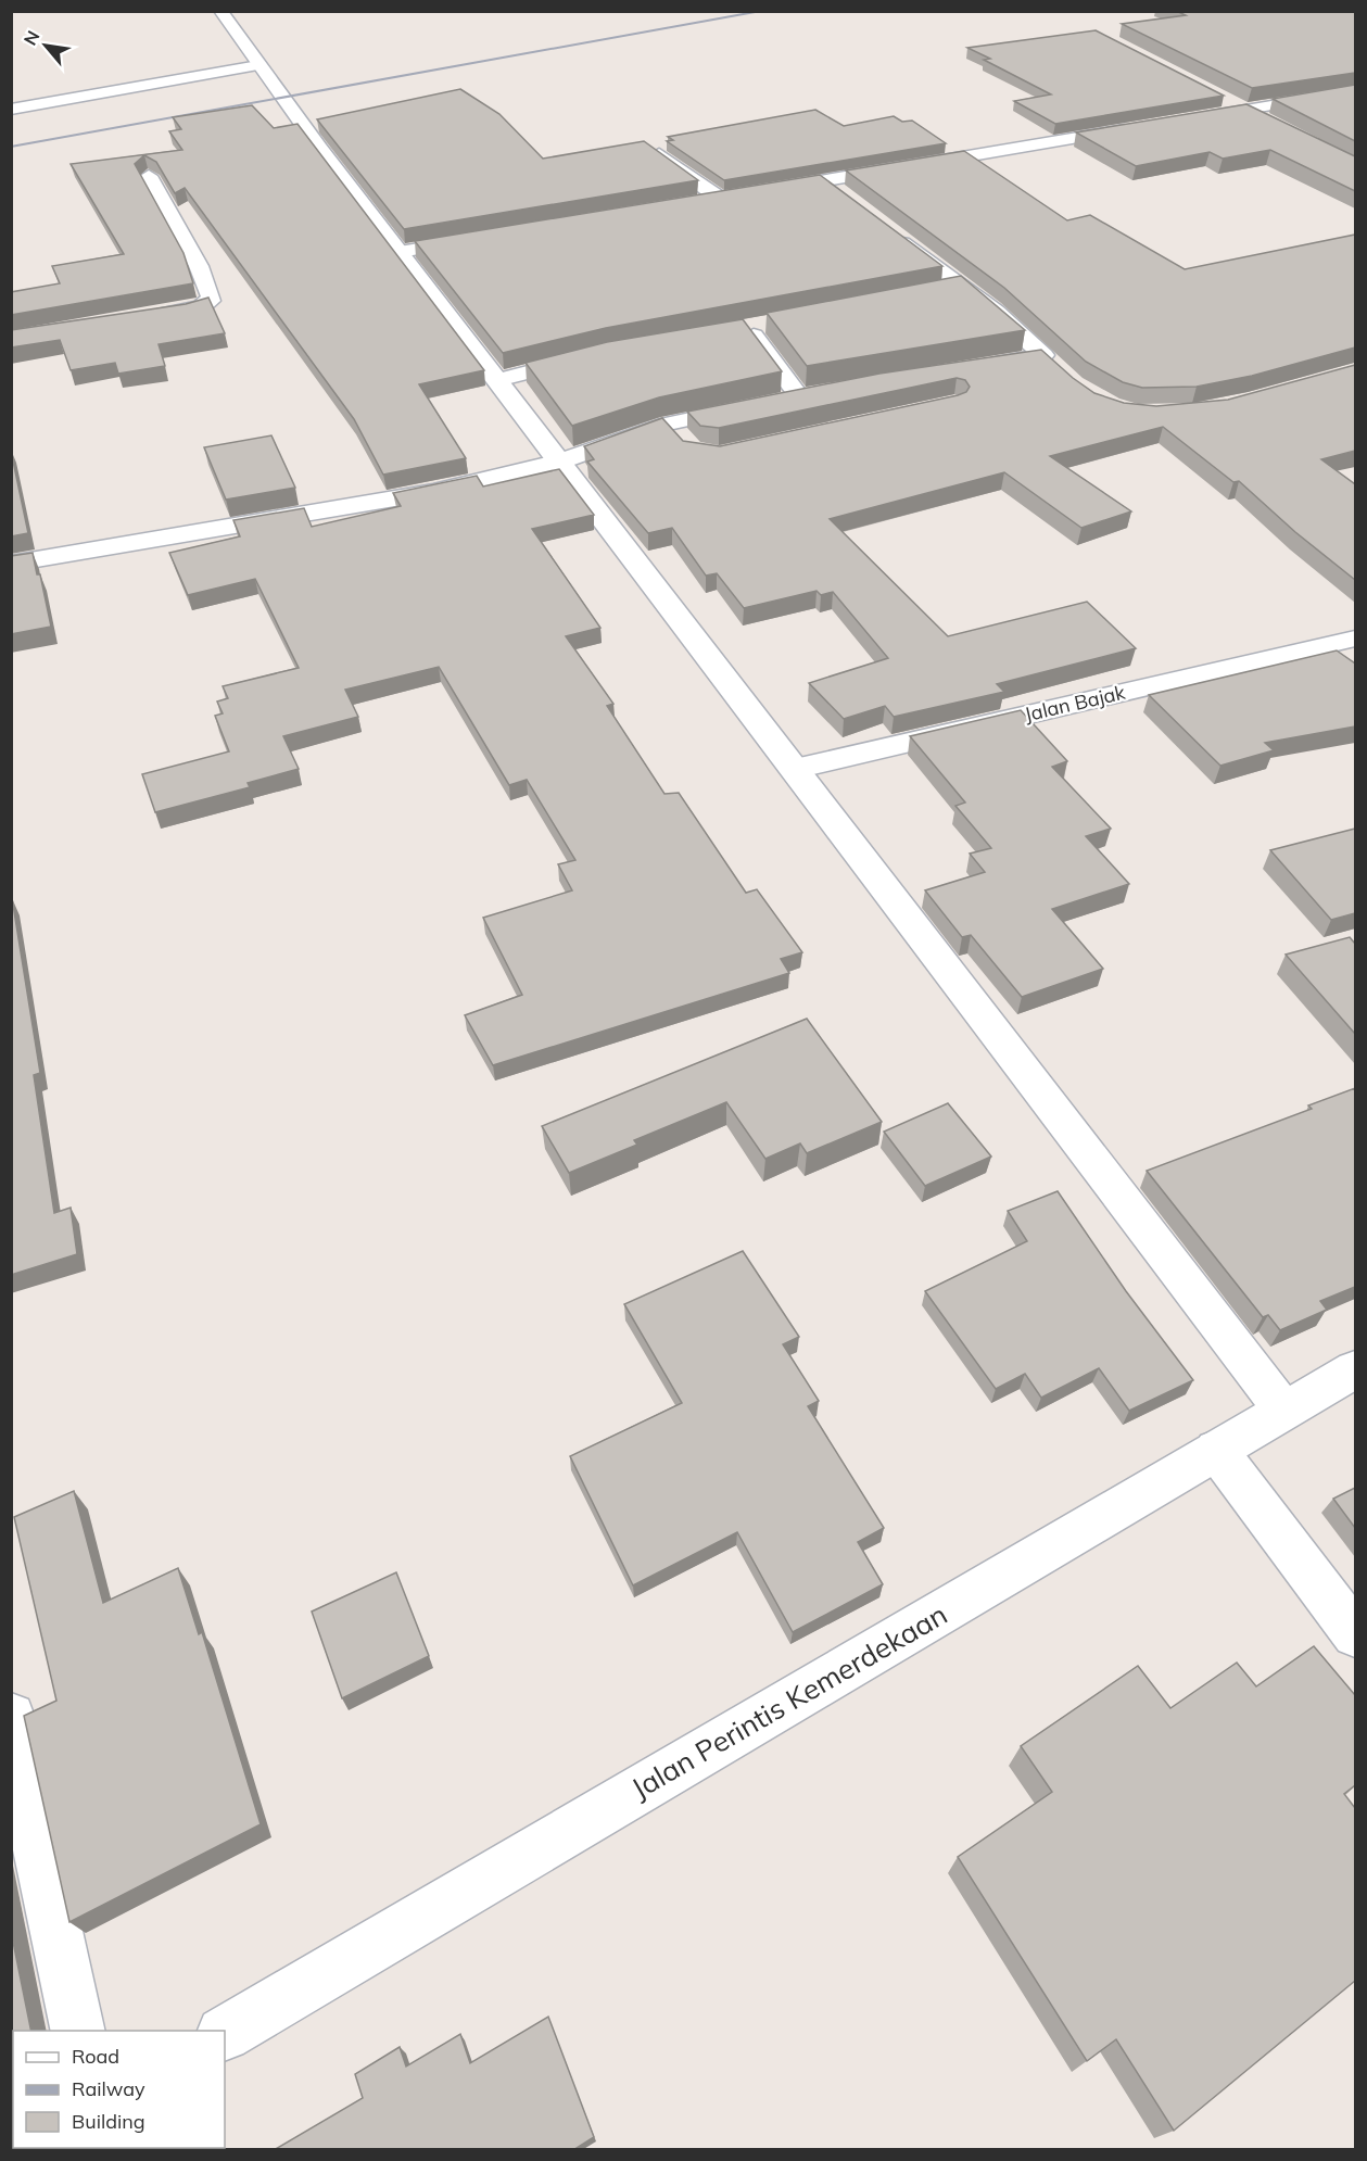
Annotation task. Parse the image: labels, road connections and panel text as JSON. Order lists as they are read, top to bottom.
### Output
{
  "streets": {
    "street": ["Jalan Bajak", "Jalan Perintis Kemerdekaan"]
  },
  "legend": ["Road", "Railway", "Building"],
  "north": "top left"
}
